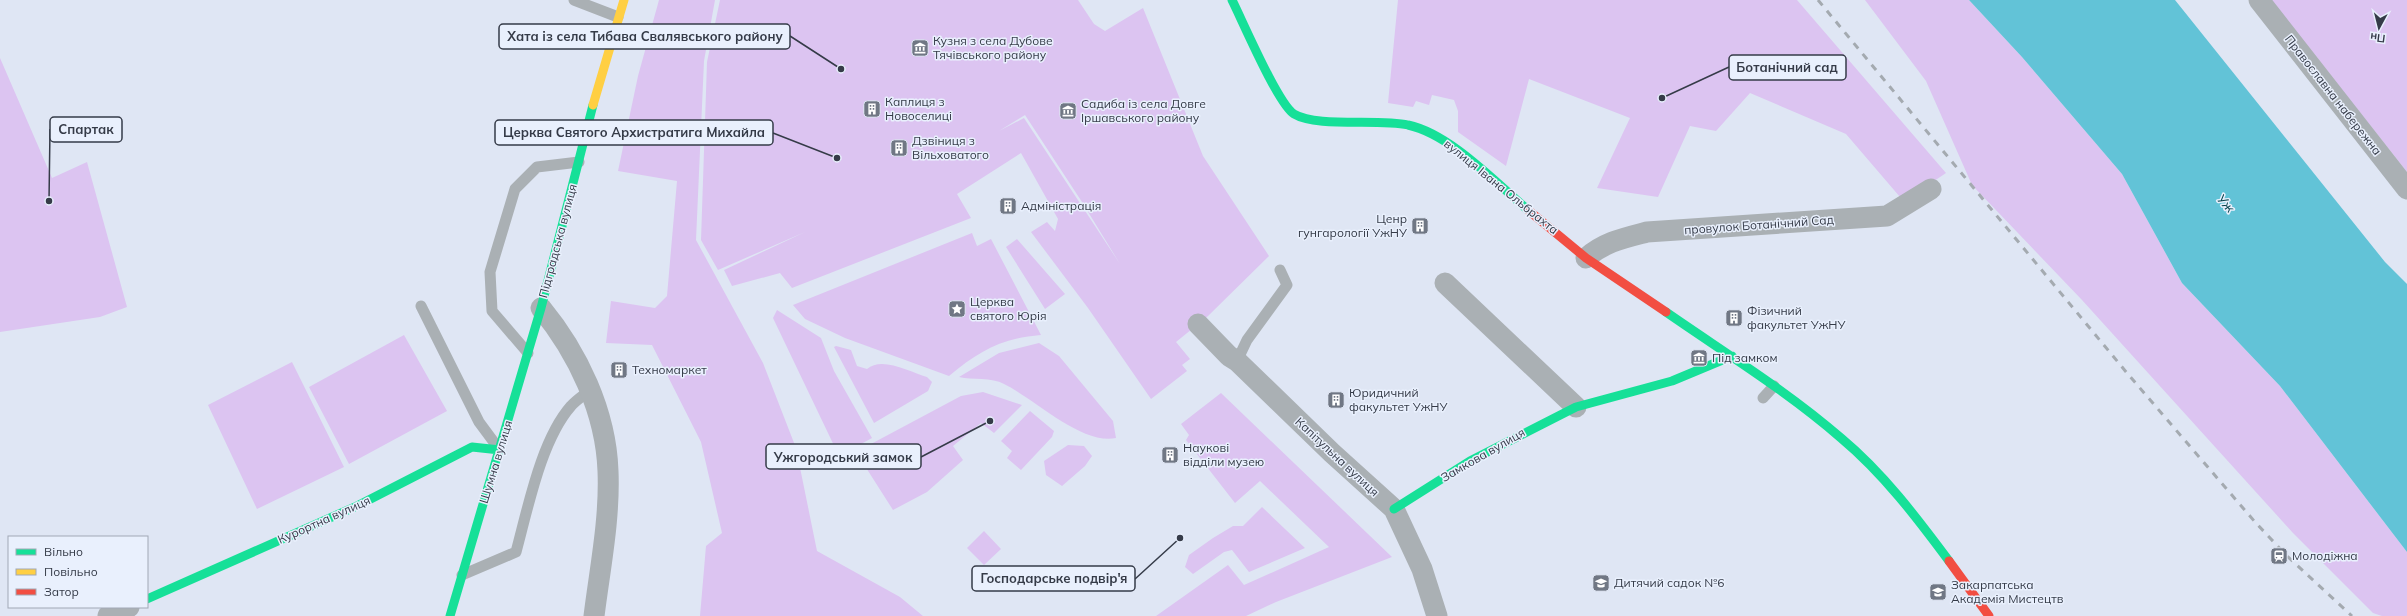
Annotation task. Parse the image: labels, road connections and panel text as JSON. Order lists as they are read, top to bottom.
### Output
{
  "streets": {
    "street": [
      "Православна набережна",
      "вулиця Івана Ольбрахта",
      "провулок Ботанічний Сад",
      "Підградська вулиця",
      "Замкова вулиця",
      "Капітульна вулиця",
      "Шумна вулиця",
      "Курортна вулиця"
    ]
  },
  "crossings": [
    ["вулиця Івана Ольбрахта", "провулок Ботанічний Сад"],
    ["вулиця Івана Ольбрахта", "Замкова вулиця"],
    ["Підградська вулиця", "Шумна вулиця"],
    ["Замкова вулиця", "Капітульна вулиця"],
    ["Шумна вулиця", "Курортна вулиця"]
  ],
  "water": ["Уж"],
  "places": {
    "museum": ["Кузня з села Дубове Тячівського району", "Садиба із села Довге Іршавського району", "Під замком"],
    "other": [
      "Хата із села Тибава Свалявського району",
      "Ботанічний сад",
      "Церква Святого Архистратига Михайла",
      "Спартак",
      "Ужгородський замок",
      "Господарське подвір'я"
    ],
    "building": [
      "Каплиця з Новоселиці",
      "Дзвіниця з Вільховатого",
      "Адміністрація",
      "Ценр гунгарології УжНУ",
      "Фізичний факультет УжНУ",
      "Техномаркет",
      "Юридичний факультет УжНУ",
      "Наукові відділи музею"
    ],
    "place": ["Церква святого Юрія"],
    "station": ["Молодіжна"],
    "school or university": ["Дитячий садок №6", "Закарпатська Академія Мистецтв"]
  },
  "legend": ["Вільно", "Повільно", "Затор"],
  "north": "bottom"
}
